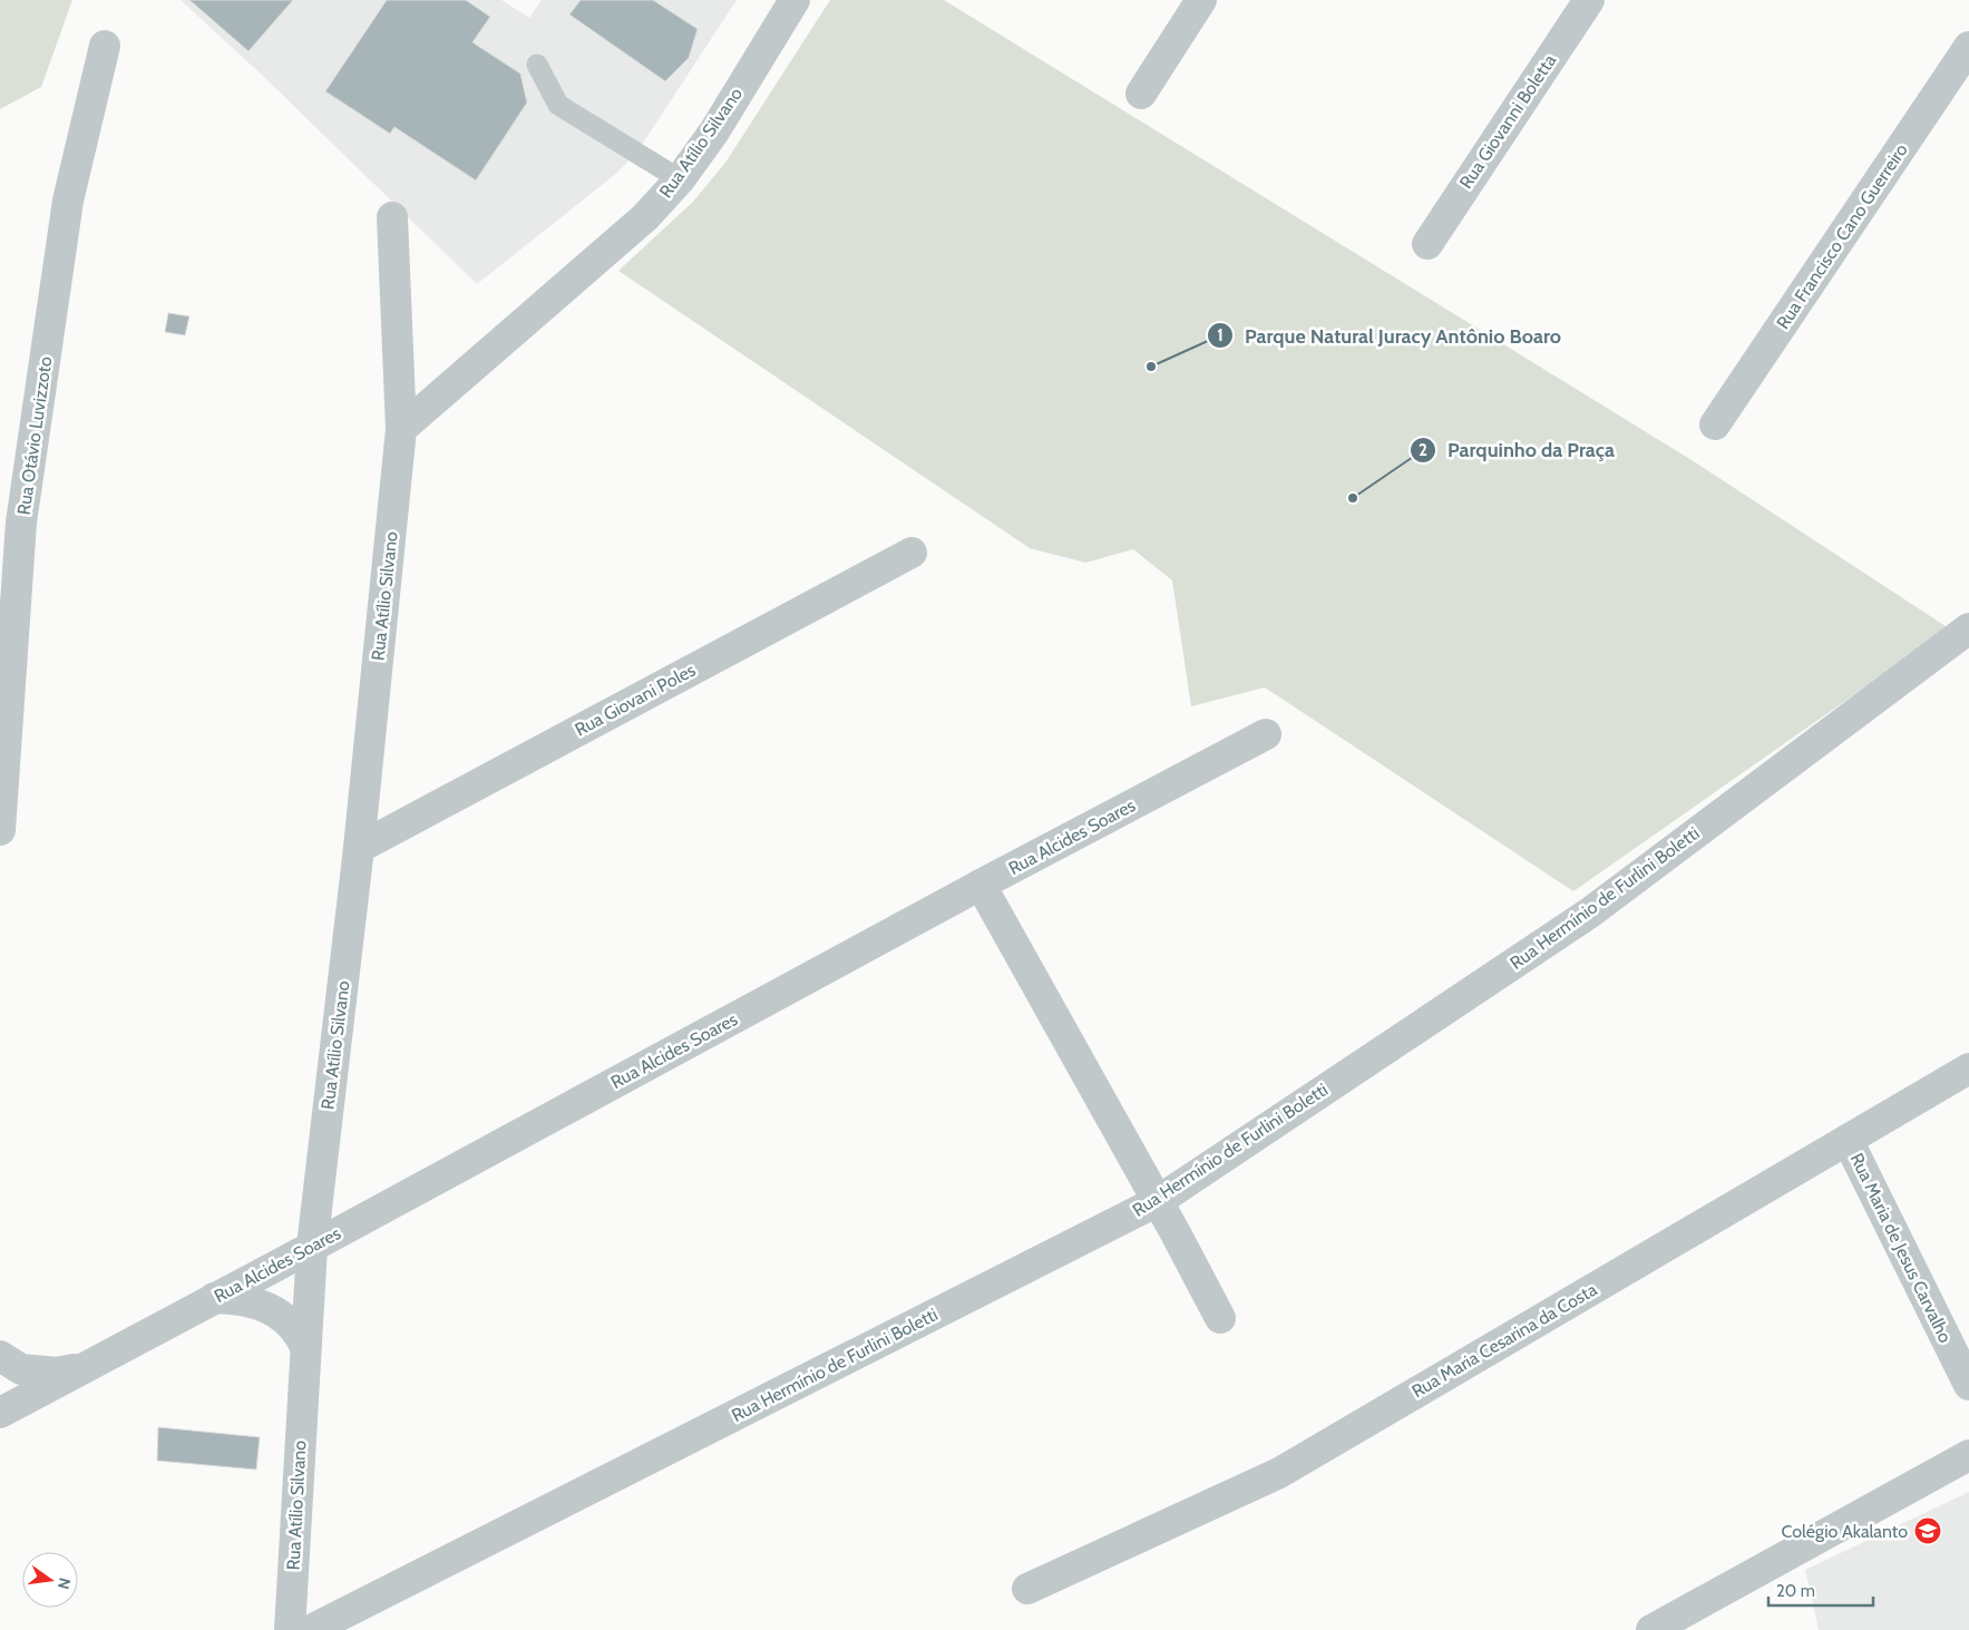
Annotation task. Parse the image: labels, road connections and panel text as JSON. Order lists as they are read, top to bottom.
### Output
{
  "streets": {
    "street": [
      "Rua Giovanni Boletta",
      "Rua Atílio Silvano",
      "Rua Francisco Cano Guerreiro",
      "Rua Otávio Luvizzoto",
      "Rua Giovani Poles",
      "Rua Alcides Soares",
      "Rua Hermínio de Furlini Boletti",
      "Rua Maria de Jesus Carvalho",
      "Rua Maria Cesarina da Costa"
    ]
  },
  "crossings": [
    ["Rua Atílio Silvano", "Rua Giovani Poles"],
    ["Rua Atílio Silvano", "Rua Alcides Soares"],
    ["Rua Maria de Jesus Carvalho", "Rua Maria Cesarina da Costa"]
  ],
  "places": {
    "other": ["Parque Natural Juracy Antônio Boaro", "Parquinho da Praça"],
    "school or university": ["Colégio Akalanto"]
  },
  "scale_bar": "20 m",
  "north": "right"
}
